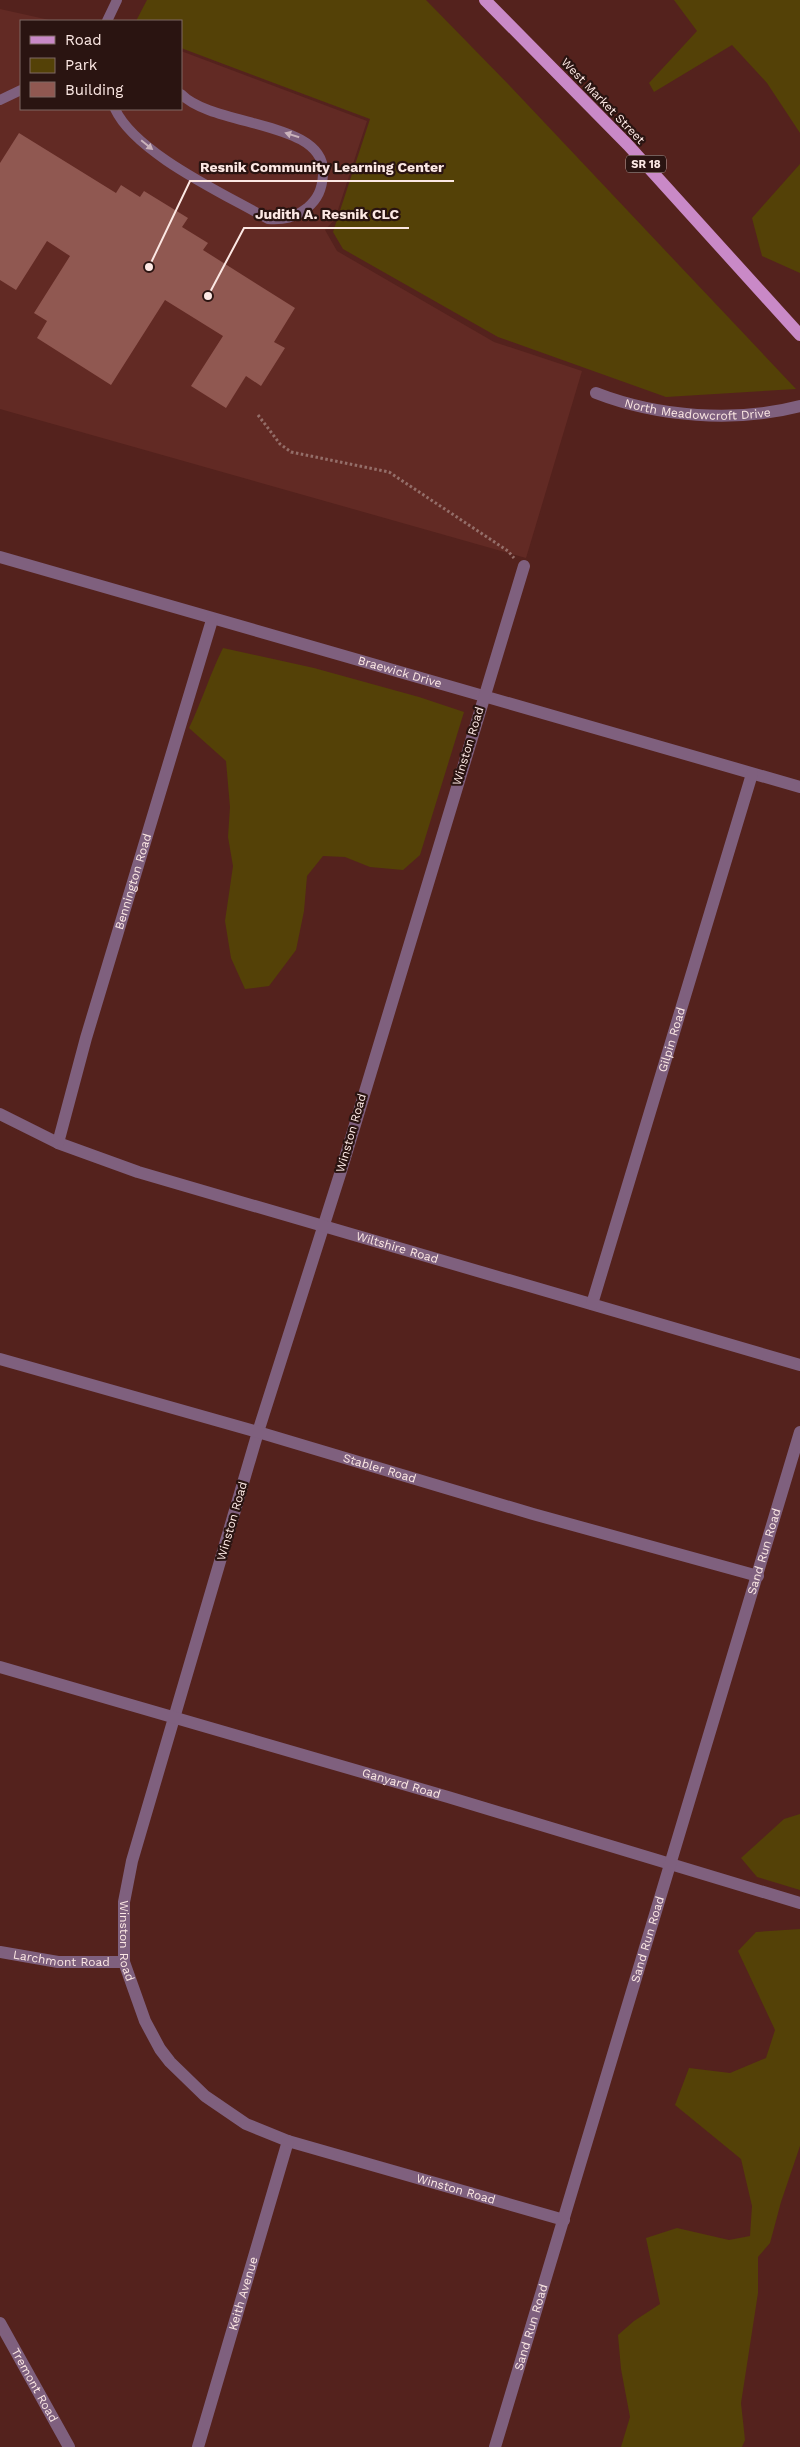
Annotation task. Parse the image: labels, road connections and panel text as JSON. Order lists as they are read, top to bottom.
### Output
{
  "streets": {
    "main road": ["West Market Street", "SR 18"],
    "street": [
      "North Meadowcroft Drive",
      "Braewick Drive",
      "Winston Road",
      "Bennington Road",
      "Gilpin Road",
      "Wiltshire Road",
      "Stabler Road",
      "Sand Run Road",
      "Ganyard Road",
      "Larchmont Road",
      "Keith Avenue",
      "Tremont Road"
    ]
  },
  "crossings": [
    ["Braewick Drive", "Winston Road"],
    ["Braewick Drive", "Bennington Road"],
    ["Braewick Drive", "Gilpin Road"],
    ["Winston Road", "Wiltshire Road"],
    ["Winston Road", "Stabler Road"],
    ["Winston Road", "Sand Run Road"],
    ["Winston Road", "Ganyard Road"],
    ["Winston Road", "Larchmont Road"],
    ["Winston Road", "Keith Avenue"],
    ["Bennington Road", "Wiltshire Road"],
    ["Gilpin Road", "Wiltshire Road"],
    ["Stabler Road", "Sand Run Road"],
    ["Sand Run Road", "Ganyard Road"]
  ],
  "places": ["Resnik Community Learning Center", "Judith A. Resnik CLC"],
  "legend": ["Road", "Park", "Building"]
}
